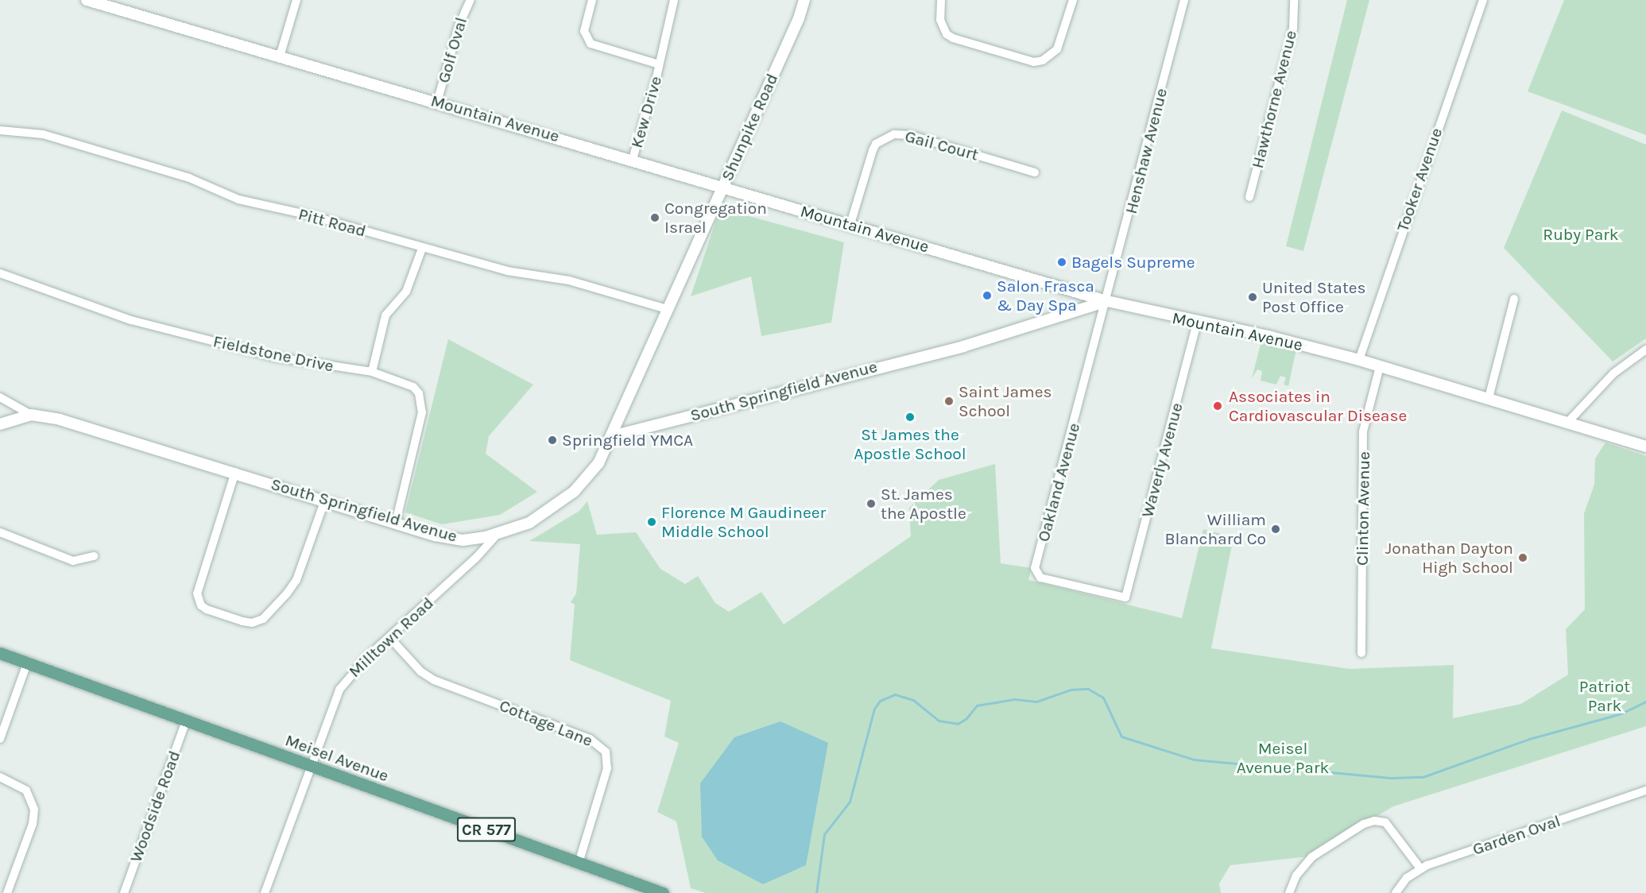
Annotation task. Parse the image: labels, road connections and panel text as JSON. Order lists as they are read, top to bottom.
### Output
{
  "streets": {
    "main road": ["Meisel Avenue", "CR 577"],
    "street": [
      "Golf Oval",
      "Hawthorne Avenue",
      "Kew Drive",
      "Mountain Avenue",
      "Shunpike Road",
      "Gail Court",
      "Henshaw Avenue",
      "Tooker Avenue",
      "Pitt Road",
      "Fieldstone Drive",
      "South Springfield Avenue",
      "Waverly Avenue",
      "Oakland Avenue",
      "Clinton Avenue",
      "Milltown Road",
      "Cottage Lane",
      "Woodside Road",
      "Garden Oval"
    ]
  },
  "crossings": [
    ["Golf Oval", "Mountain Avenue"],
    ["Kew Drive", "Mountain Avenue"],
    ["Mountain Avenue", "Shunpike Road"],
    ["Mountain Avenue", "Gail Court"],
    ["Mountain Avenue", "Henshaw Avenue"],
    ["Mountain Avenue", "Tooker Avenue"],
    ["Mountain Avenue", "South Springfield Avenue"],
    ["Mountain Avenue", "Waverly Avenue"],
    ["Mountain Avenue", "Oakland Avenue"],
    ["Mountain Avenue", "Clinton Avenue"],
    ["Shunpike Road", "Pitt Road"],
    ["Shunpike Road", "South Springfield Avenue"],
    ["Henshaw Avenue", "South Springfield Avenue"],
    ["Henshaw Avenue", "Oakland Avenue"],
    ["Fieldstone Drive", "South Springfield Avenue"],
    ["South Springfield Avenue", "Oakland Avenue"],
    ["South Springfield Avenue", "Milltown Road"],
    ["Waverly Avenue", "Oakland Avenue"],
    ["Milltown Road", "Cottage Lane"],
    ["Milltown Road", "Meisel Avenue"],
    ["Cottage Lane", "Meisel Avenue"],
    ["Meisel Avenue", "Woodside Road"]
  ],
  "parks": ["Ruby Park", "Patriot Park", "Meisel Avenue Park"],
  "places": [
    "Congregation Israel",
    "Bagels Supreme",
    "Salon Frasca & Day Spa",
    "United States Post Office",
    "Saint James School",
    "Associates in Cardiovascular Disease",
    "St James the Apostle School",
    "Springfield YMCA",
    "St. James the Apostle",
    "Florence M Gaudineer Middle School",
    "William Blanchard Co",
    "Jonathan Dayton High School"
  ]
}
